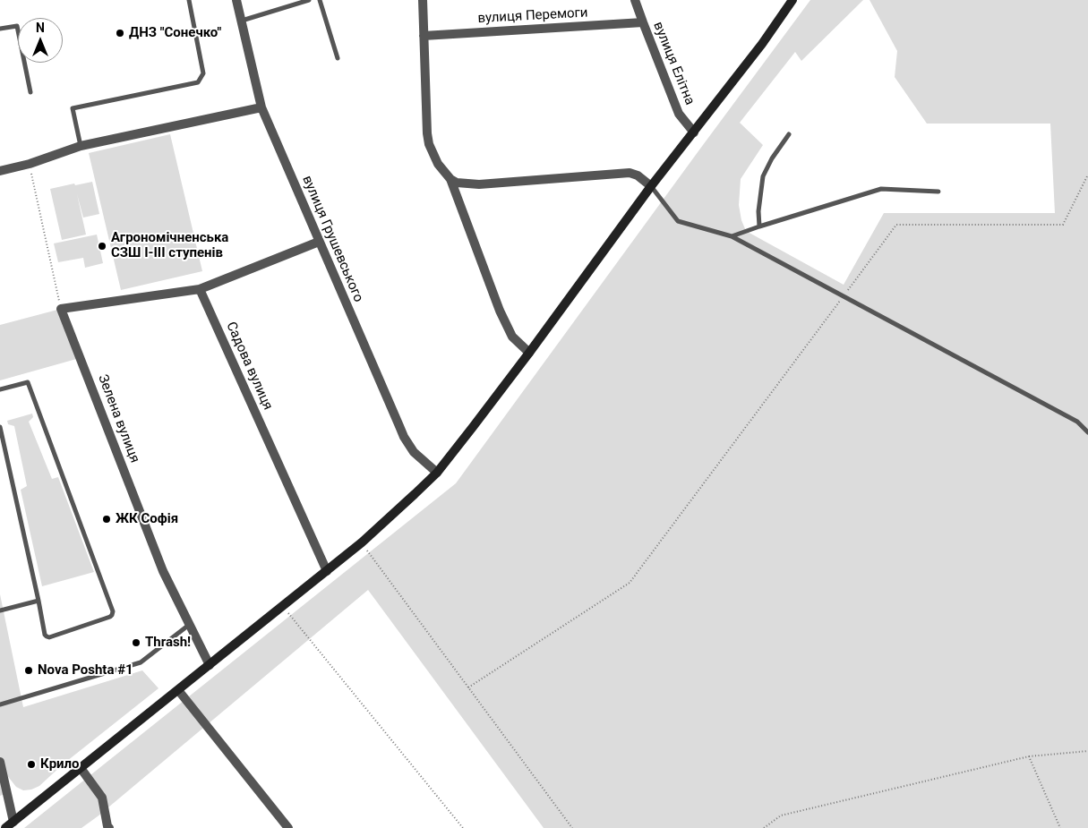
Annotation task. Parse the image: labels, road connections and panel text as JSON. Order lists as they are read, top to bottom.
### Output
{
  "streets": {
    "street": [
      "вулиця Перемоги",
      "вулиця Елітна",
      "вулиця Грушевського",
      "Садова вулиця",
      "Зелена вулиця"
    ]
  },
  "crossings": [
    ["вулиця Перемоги", "вулиця Елітна"]
  ],
  "places": [
    "ДНЗ \"Сонечко\"",
    "Агрономічненська СЗШ І-ІІІ ступенів",
    "ЖК Софія",
    "Thrash!",
    "Nova Poshta #1",
    "Крило"
  ],
  "north": "top"
}
